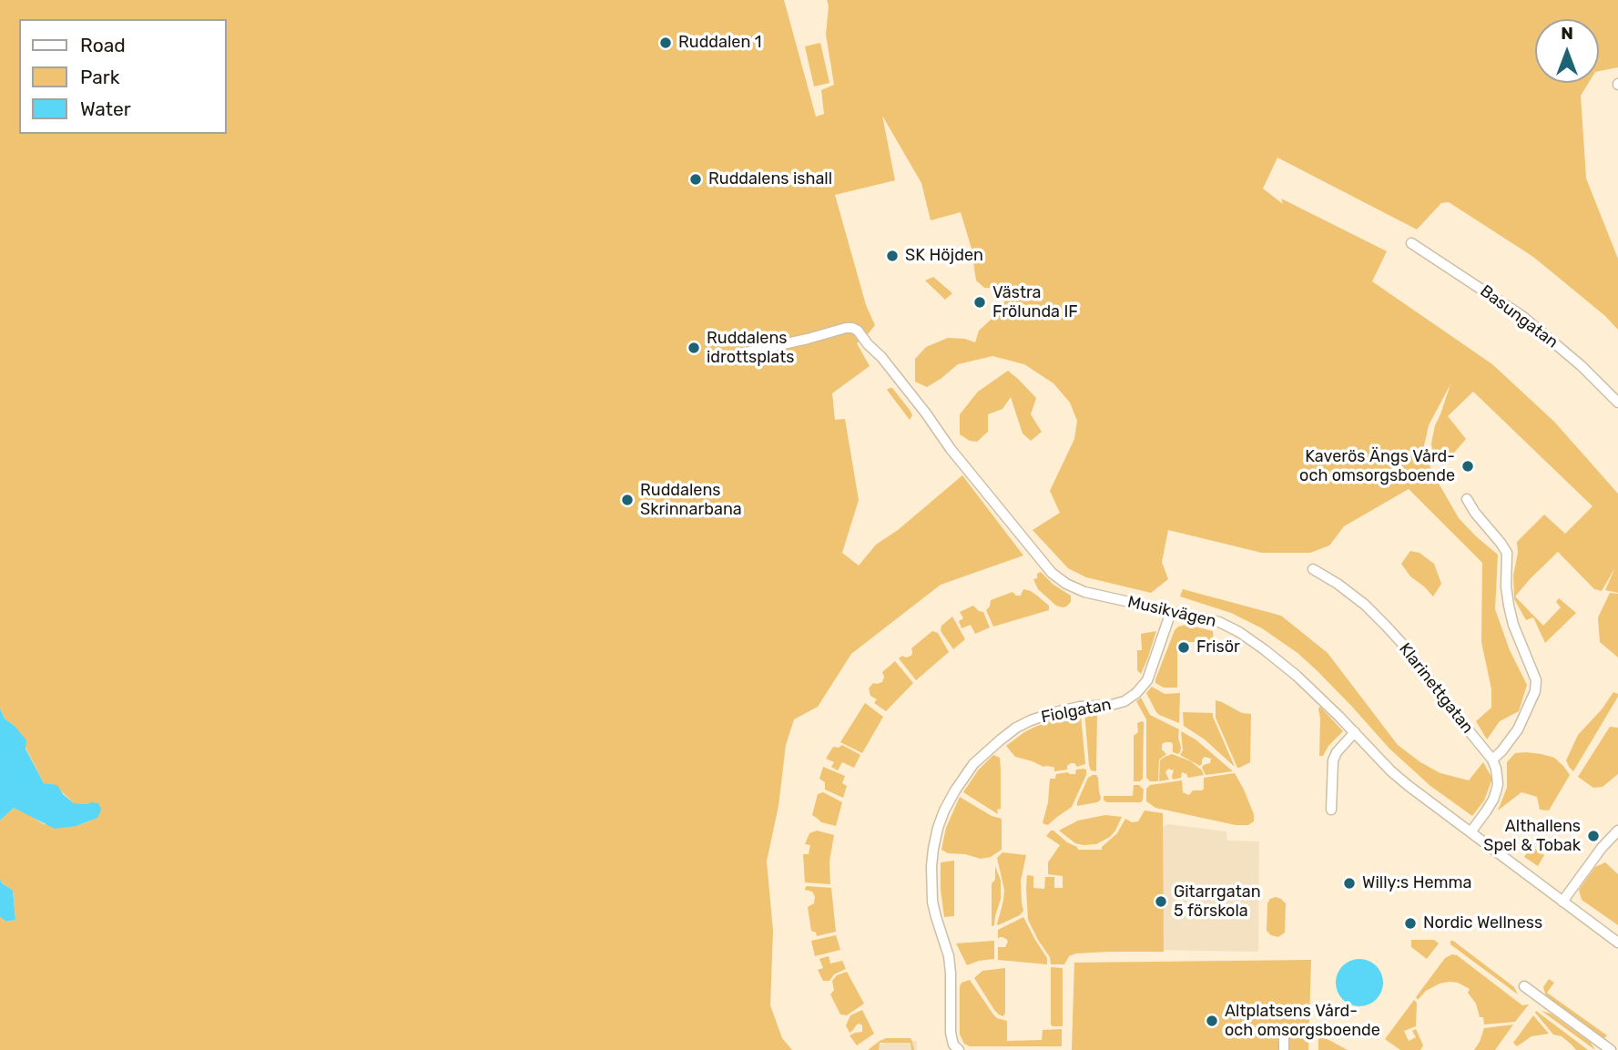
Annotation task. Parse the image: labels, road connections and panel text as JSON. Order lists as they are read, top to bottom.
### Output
{
  "streets": {
    "street": [
      "Basungatan",
      "Musikvägen",
      "Klarinettgatan",
      "Fiolgatan"
    ]
  },
  "crossings": [
    ["Musikvägen", "Fiolgatan"]
  ],
  "places": [
    "Ruddalen 1",
    "Ruddalens ishall",
    "SK Höjden",
    "Västra Frölunda IF",
    "Ruddalens idrottsplats",
    "Kaverös Ängs Vård- och omsorgsboende",
    "Ruddalens Skrinnarbana",
    "Frisör",
    "Althallens Spel & Tobak",
    "Willy:s Hemma",
    "Gitarrgatan 5 förskola",
    "Nordic Wellness",
    "Altplatsens Vård- och omsorgsboende"
  ],
  "legend": ["Road", "Park", "Water"],
  "north": "top"
}
